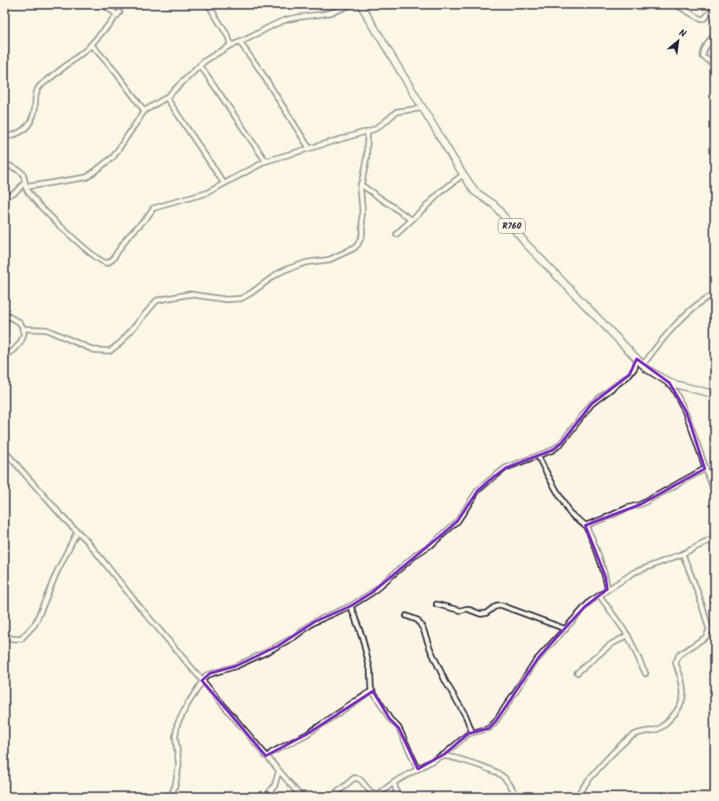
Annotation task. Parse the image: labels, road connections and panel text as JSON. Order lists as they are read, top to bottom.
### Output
{
  "streets": {
    "main road": ["R760"]
  },
  "north": "top right"
}
